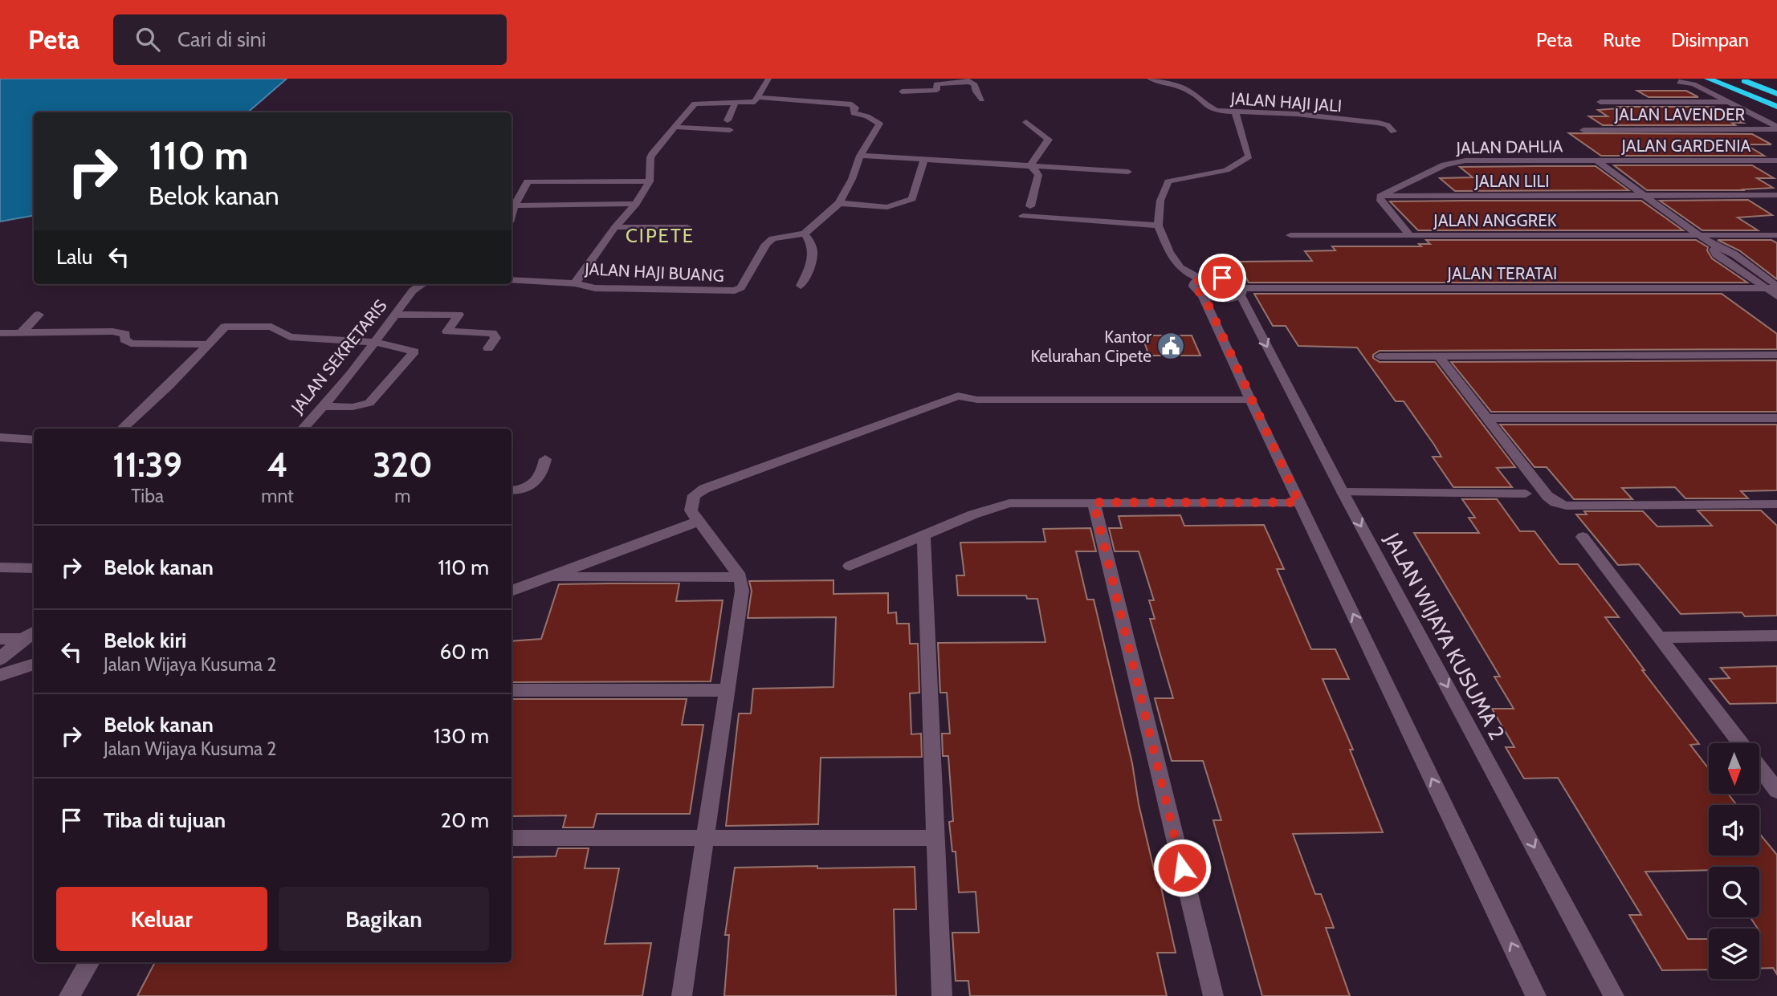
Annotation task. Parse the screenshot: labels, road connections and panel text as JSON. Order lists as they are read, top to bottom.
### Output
{
  "streets": {
    "street": [
      "JALAN HAJI JALI",
      "JALAN LAVENDER",
      "JALAN GARDENIA",
      "JALAN DAHLIA",
      "JALAN LILI",
      "JALAN ANGGREK",
      "JALAN HAJI BUANG",
      "JALAN TERATAI",
      "JALAN SEKRETARIS",
      "JALAN WIJAYA KUSUMA 2"
    ]
  },
  "crossings": [
    ["JALAN GARDENIA", "JALAN DAHLIA"],
    ["JALAN DAHLIA", "JALAN LILI"],
    ["JALAN TERATAI", "JALAN WIJAYA KUSUMA 2"]
  ],
  "districts": ["CIPETE"],
  "places": {
    "public building": ["Kantor Kelurahan Cipete"]
  },
  "north": "bottom",
  "page": {
    "header": "Peta",
    "search": "Cari di sini",
    "nav": ["Peta", "Rute", "Disimpan"],
    "turn": ["110 m", "Belok kanan"],
    "then": "Lalu",
    "eta": [
      "11:39",
      "Tiba",
      "4",
      "mnt",
      "320",
      "m"
    ],
    "list": [
      {
        "name": "Belok kanan",
        "value": "110 m"
      },
      {
        "name": "Belok kiri",
        "note": "Jalan Wijaya Kusuma 2",
        "value": "60 m"
      },
      {
        "name": "Belok kanan",
        "note": "Jalan Wijaya Kusuma 2",
        "value": "130 m"
      },
      {
        "name": "Tiba di tujuan",
        "value": "20 m"
      }
    ],
    "buttons": ["Keluar", "Bagikan"]
  }
}
